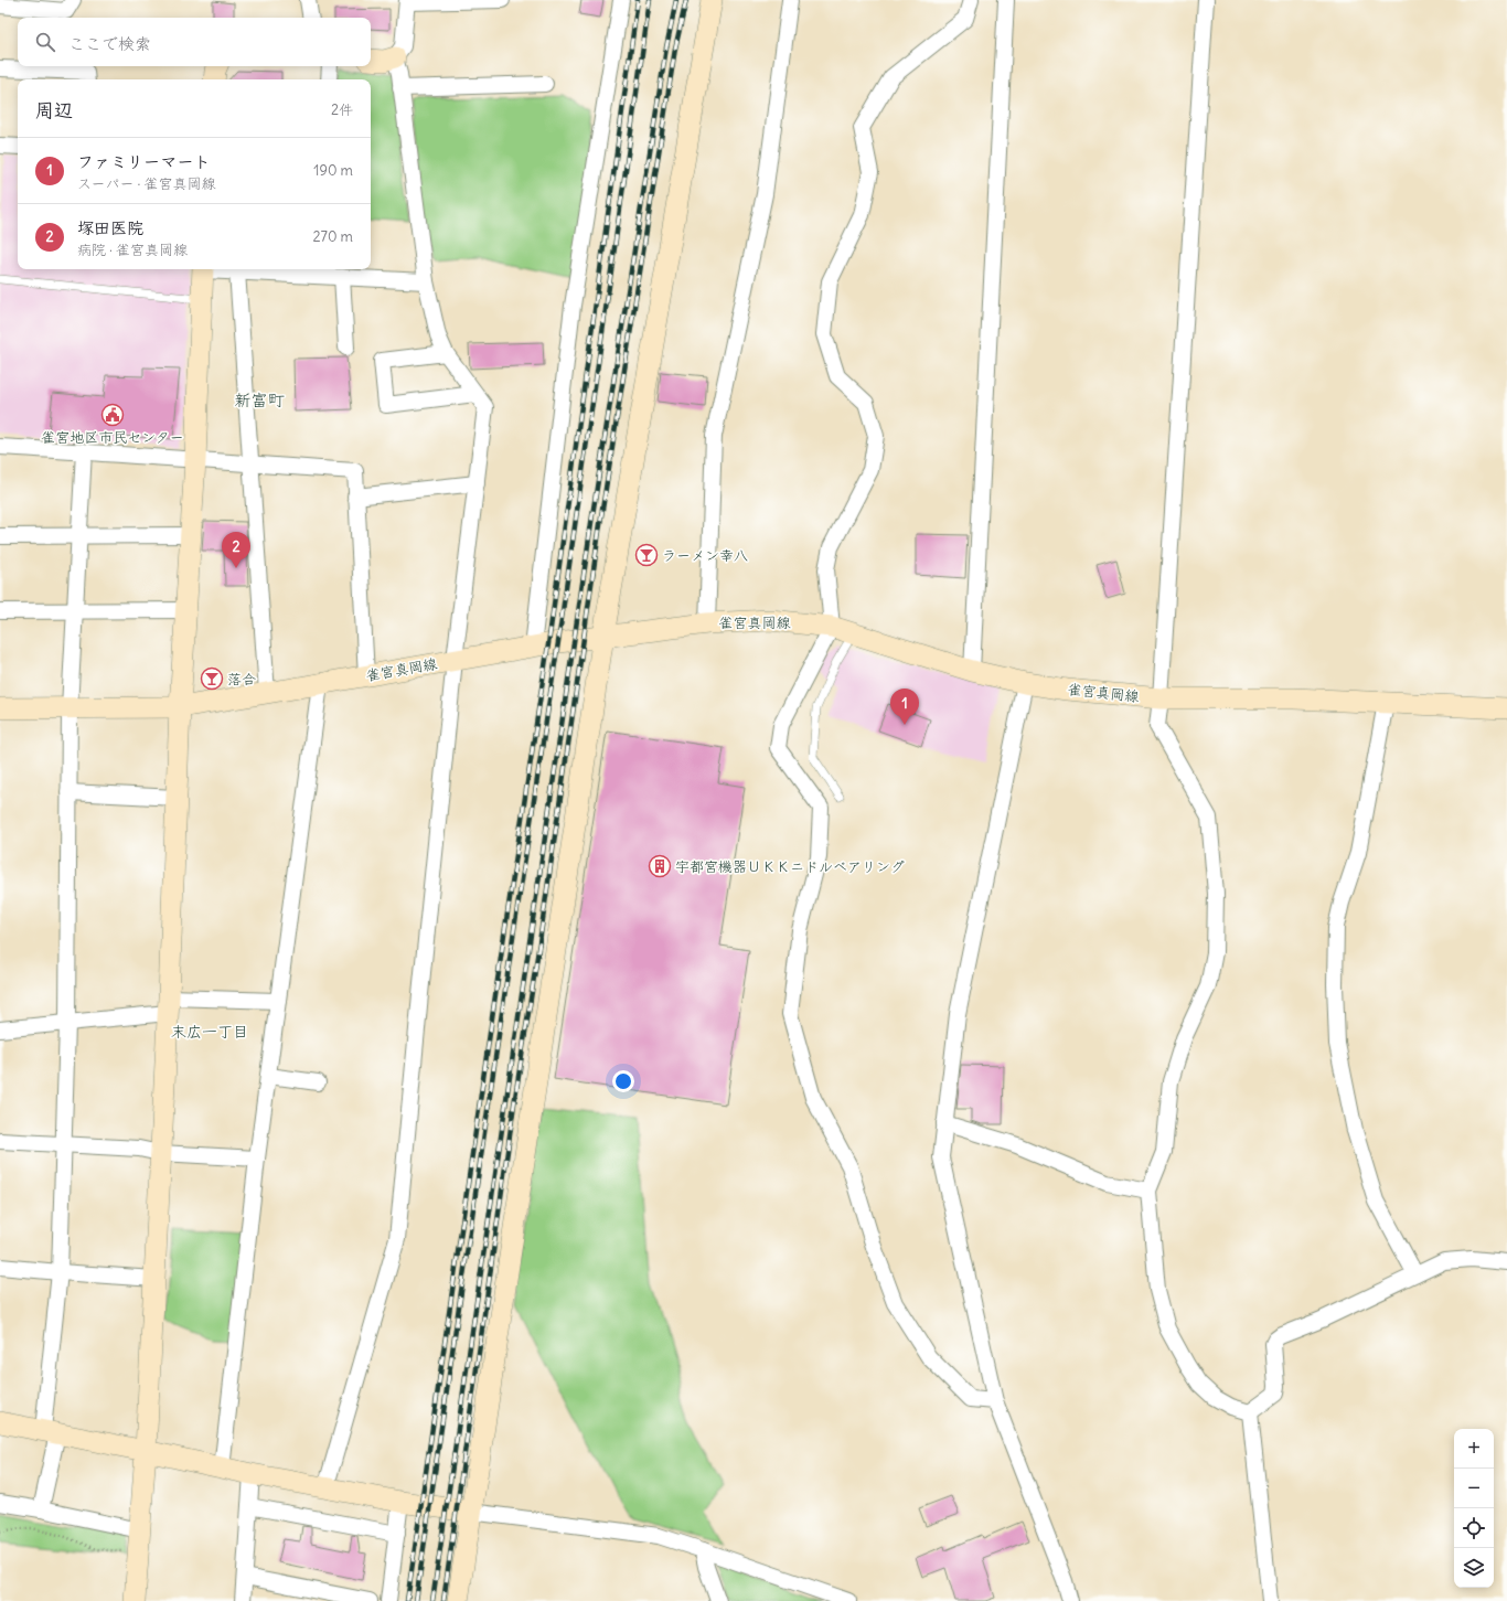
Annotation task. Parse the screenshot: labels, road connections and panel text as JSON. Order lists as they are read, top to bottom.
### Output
{
  "streets": {
    "street": ["雀宮真岡線"]
  },
  "districts": ["新富町", "末広一丁目"],
  "places": {
    "public building": ["雀宮地区市民センター"],
    "bar": ["ラーメン幸八", "落合"],
    "building": ["宇都宮機器ＵＫＫニドルベアリング"]
  },
  "page": {
    "search": "ここで検索",
    "heading": ["周辺", "2件"],
    "list": [
      {
        "mark": "1",
        "name": "ファミリーマート",
        "note": "スーパー · 雀宮真岡線",
        "value": "190 m"
      },
      {
        "mark": "2",
        "name": "塚田医院",
        "note": "病院 · 雀宮真岡線",
        "value": "270 m"
      }
    ],
    "pins": ["2", "1"],
    "map_buttons": ["+", "−"]
  }
}
